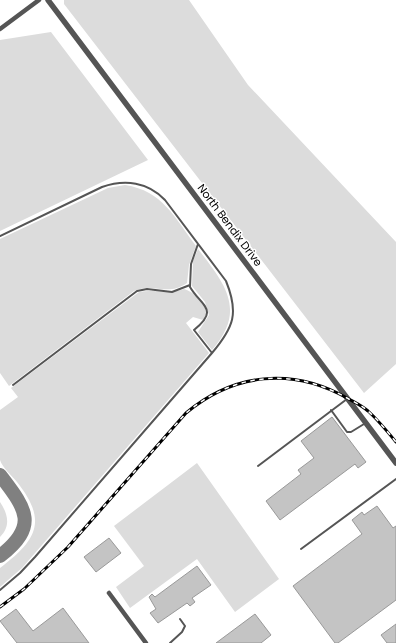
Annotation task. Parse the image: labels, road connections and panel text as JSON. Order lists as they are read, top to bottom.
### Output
{
  "streets": {
    "street": ["North Bendix Drive"]
  }
}
